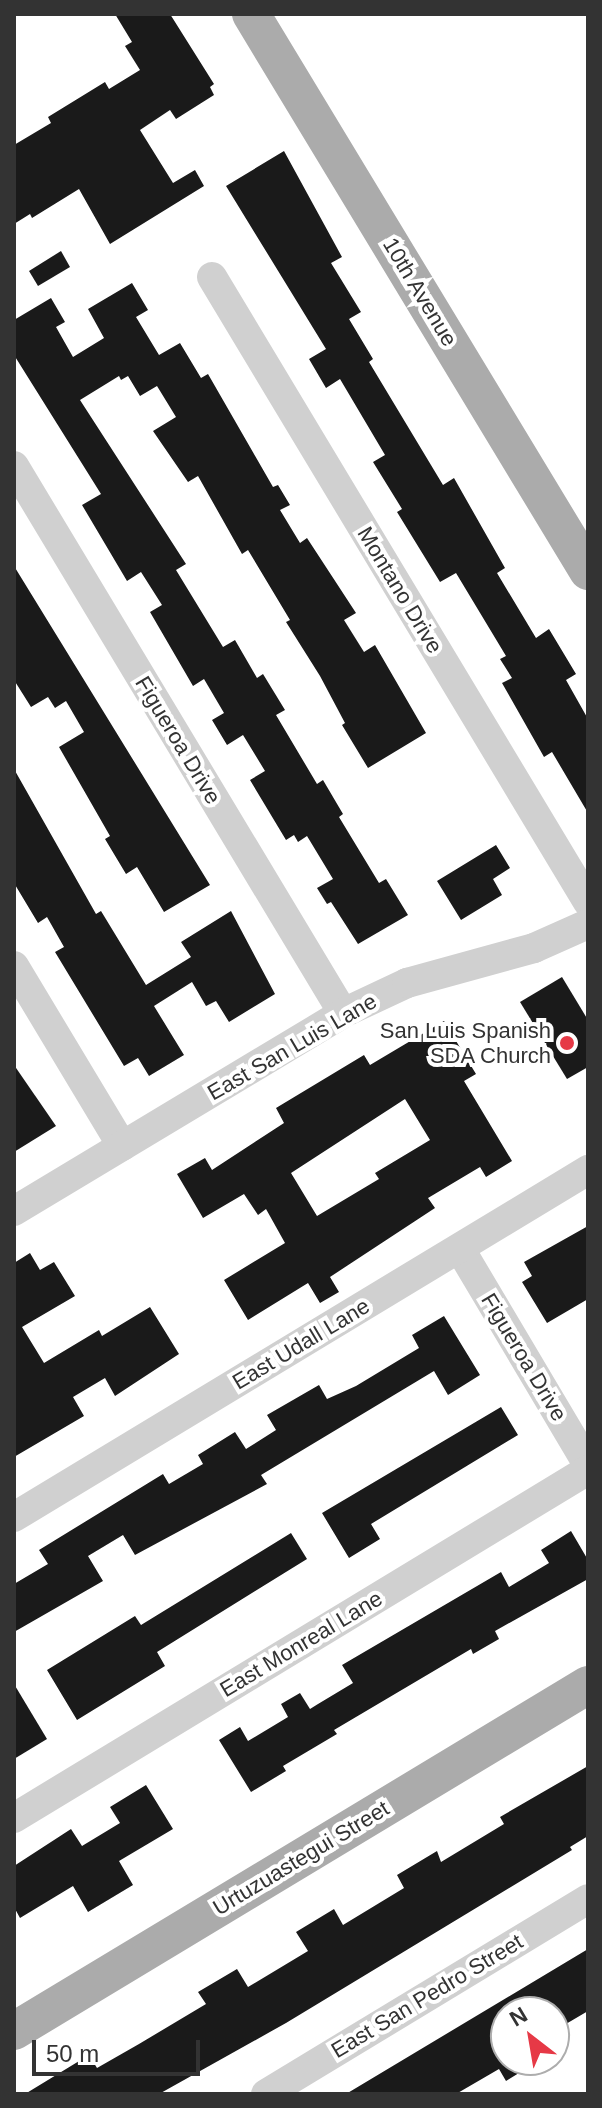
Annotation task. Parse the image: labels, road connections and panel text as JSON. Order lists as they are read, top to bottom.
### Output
{
  "streets": {
    "main road": ["10th Avenue", "Urtuzuastegui Street"],
    "street": [
      "Montano Drive",
      "Figueroa Drive",
      "East San Luis Lane",
      "East Udall Lane",
      "East Monreal Lane",
      "East San Pedro Street"
    ]
  },
  "crossings": [
    ["Figueroa Drive", "East San Luis Lane"],
    ["Figueroa Drive", "East Udall Lane"],
    ["Figueroa Drive", "East Monreal Lane"]
  ],
  "places": ["San Luis Spanish SDA Church"],
  "scale_bar": "50 m",
  "north": "top left"
}
